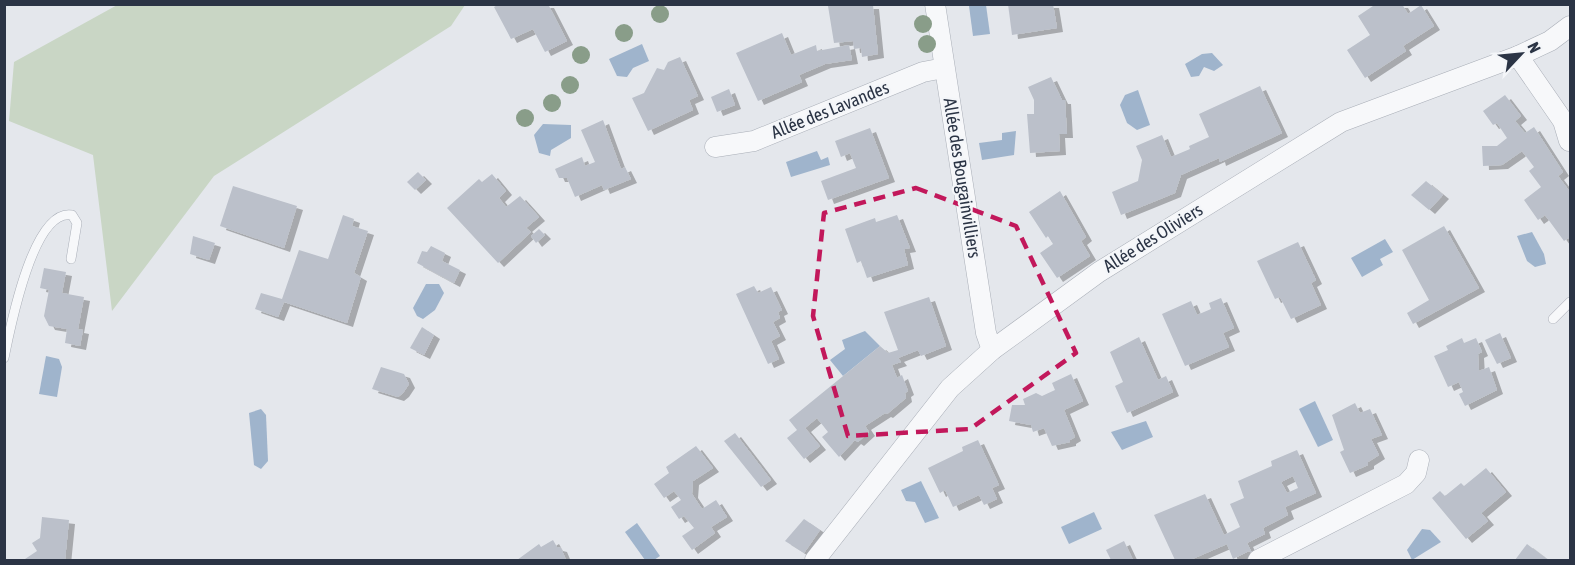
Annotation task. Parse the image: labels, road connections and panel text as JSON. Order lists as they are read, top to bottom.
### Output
{
  "streets": {
    "street": ["Allée des Lavandes", "Allée des Bougainvilliers", "Allée des Oliviers"]
  },
  "crossings": [
    ["Allée des Lavandes", "Allée des Bougainvilliers"],
    ["Allée des Bougainvilliers", "Allée des Oliviers"]
  ],
  "north": "top right"
}
